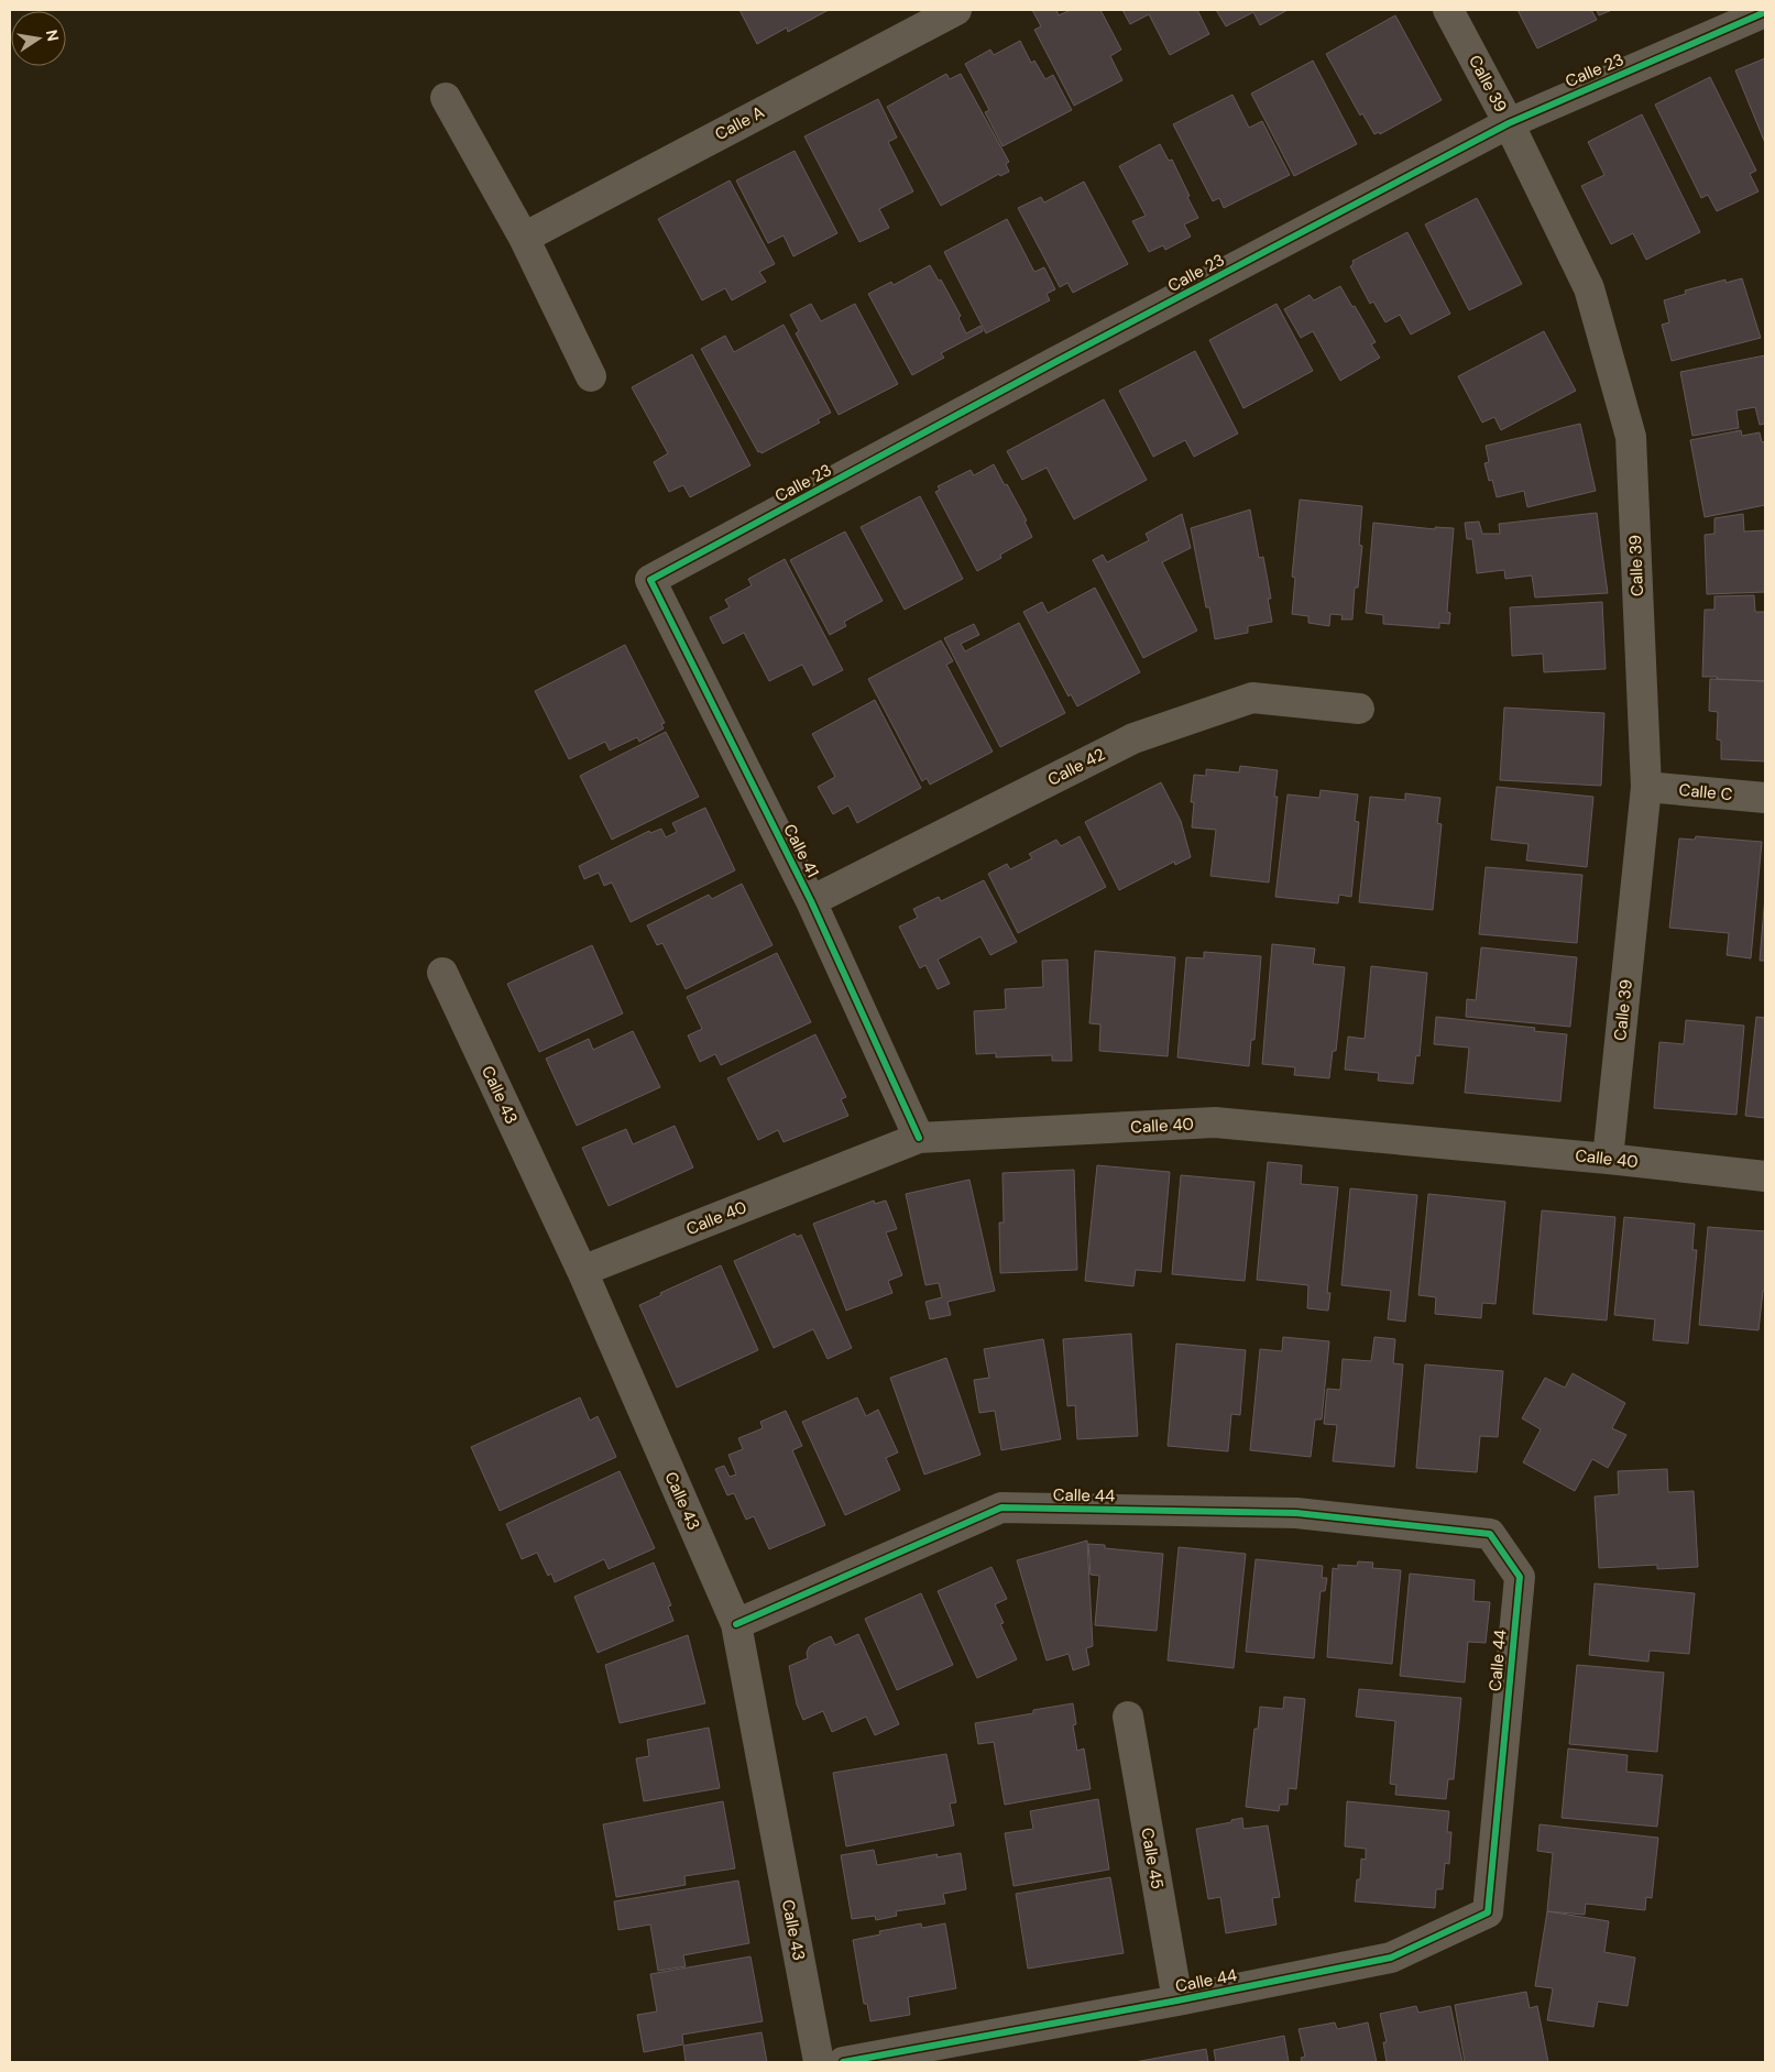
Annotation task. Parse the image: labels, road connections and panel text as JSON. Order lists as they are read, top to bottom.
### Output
{
  "streets": {
    "street": [
      "Calle 23",
      "Calle 39",
      "Calle A",
      "Calle 42",
      "Calle C",
      "Calle 41",
      "Calle 43",
      "Calle 40",
      "Calle 44",
      "Calle 45"
    ]
  },
  "crossings": [
    ["Calle 23", "Calle 39"],
    ["Calle 23", "Calle 41"],
    ["Calle 39", "Calle C"],
    ["Calle 39", "Calle 40"],
    ["Calle 42", "Calle 41"],
    ["Calle 41", "Calle 40"],
    ["Calle 43", "Calle 40"],
    ["Calle 43", "Calle 44"],
    ["Calle 44", "Calle 45"]
  ],
  "north": "right"
}
